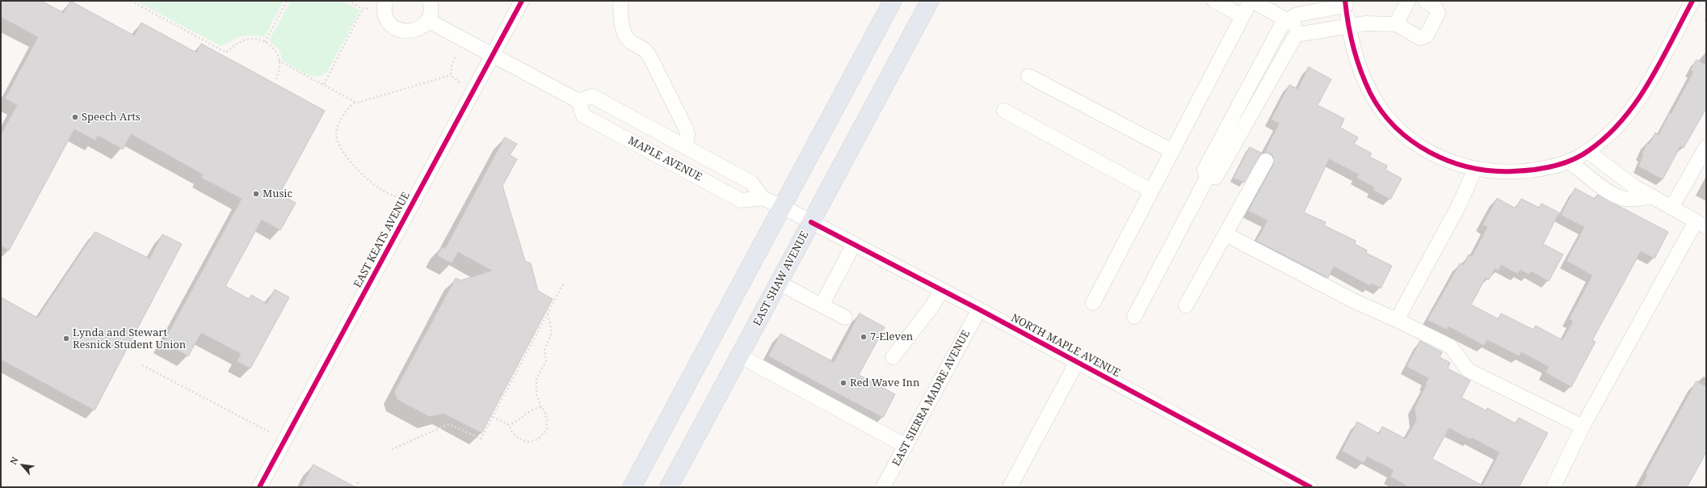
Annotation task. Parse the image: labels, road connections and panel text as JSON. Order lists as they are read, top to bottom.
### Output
{
  "streets": {
    "main road": ["EAST SHAW AVENUE"],
    "street": [
      "MAPLE AVENUE",
      "EAST KEATS AVENUE",
      "NORTH MAPLE AVENUE",
      "EAST SIERRA MADRE AVENUE"
    ]
  },
  "crossings": [
    ["MAPLE AVENUE", "NORTH MAPLE AVENUE"],
    ["EAST SHAW AVENUE", "NORTH MAPLE AVENUE"],
    ["NORTH MAPLE AVENUE", "EAST SIERRA MADRE AVENUE"]
  ],
  "places": [
    "Speech Arts",
    "Music",
    "7-Eleven",
    "Lynda and Stewart Resnick Student Union",
    "Red Wave Inn"
  ],
  "north": "top left"
}
